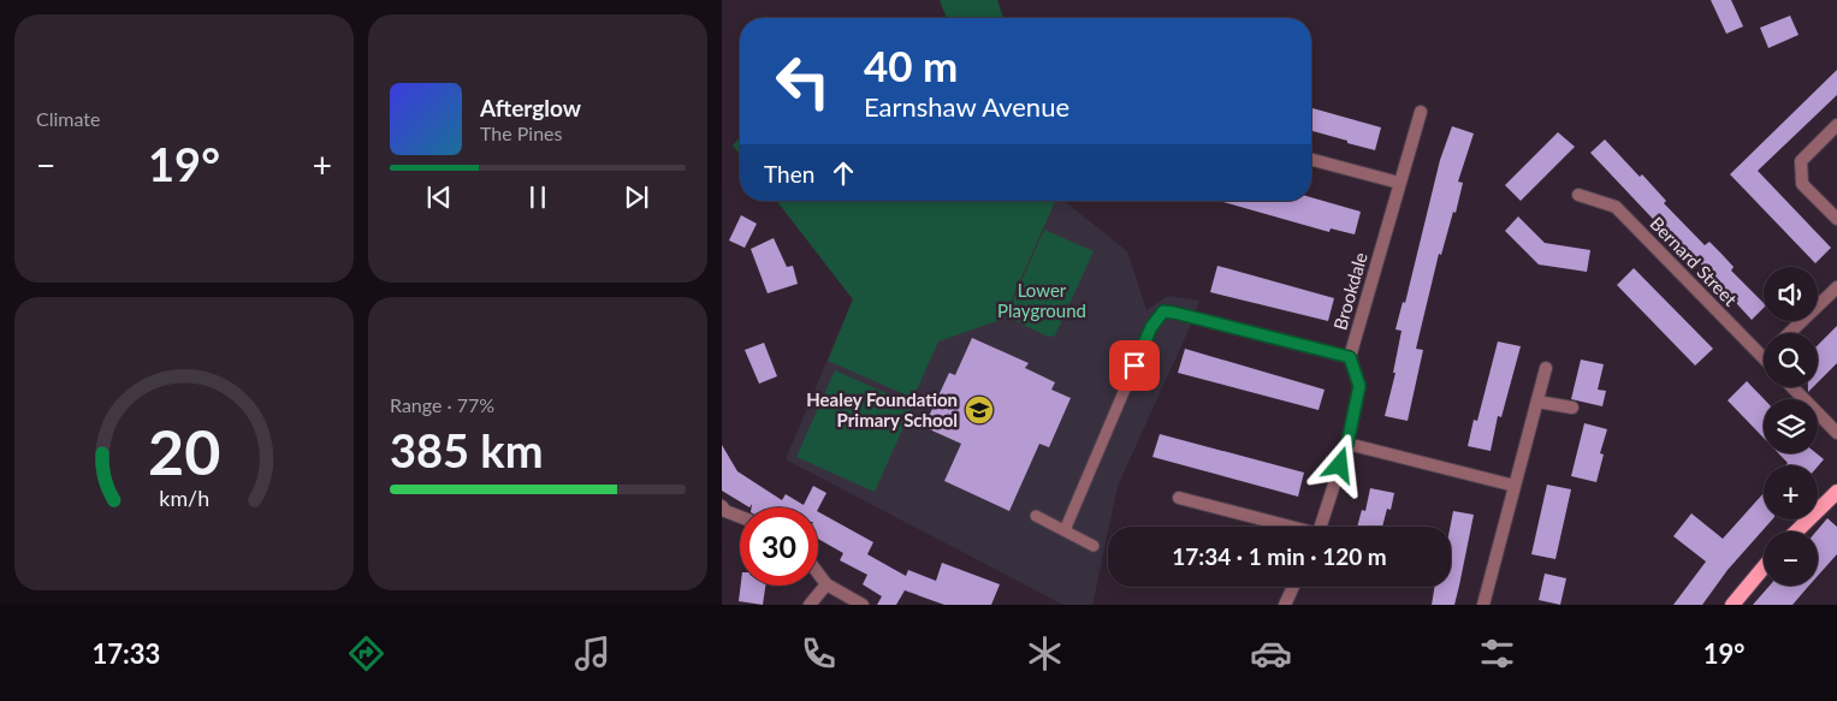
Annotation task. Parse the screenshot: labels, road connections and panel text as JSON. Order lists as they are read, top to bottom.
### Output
{
  "streets": {
    "street": ["Bernard Street", "Brookdale"]
  },
  "parks": ["Lower Playground"],
  "places": {
    "school or university": ["Healey Foundation Primary School"]
  },
  "page": {
    "tile": [
      "Climate",
      ["Range · 77%", "385 km"]
    ],
    "turn": ["40 m", "Earnshaw Avenue"],
    "song": ["Afterglow", "The Pines"],
    "heat": ["−", "19°", "+"],
    "then": "Then",
    "map_buttons": ["+", "−"],
    "limit": "30",
    "trip": "17:34 · 1 min · 120 m",
    "tabs": ["17:33", "19°"],
    "gauge": ["20", "km/h"]
  }
}
